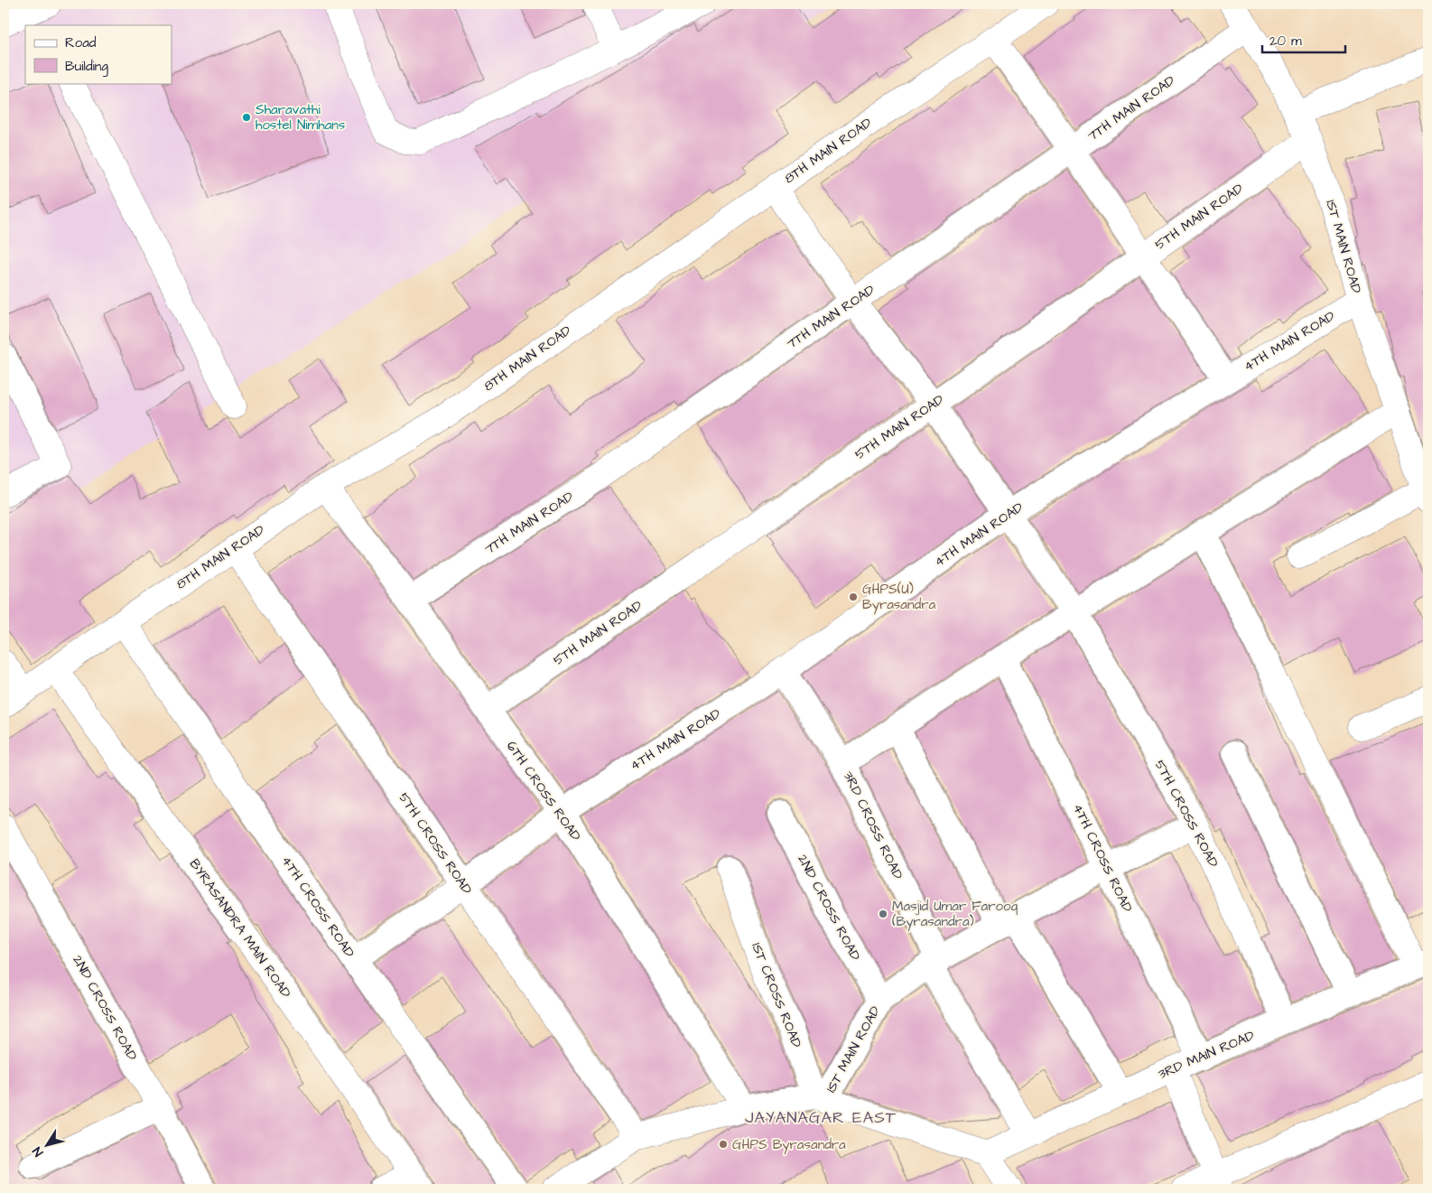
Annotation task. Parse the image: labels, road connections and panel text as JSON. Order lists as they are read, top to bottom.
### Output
{
  "streets": {
    "street": [
      "7TH MAIN ROAD",
      "8TH MAIN ROAD",
      "5TH MAIN ROAD",
      "1ST MAIN ROAD",
      "4TH MAIN ROAD",
      "6TH CROSS ROAD",
      "5TH CROSS ROAD",
      "3RD CROSS ROAD",
      "4TH CROSS ROAD",
      "2ND CROSS ROAD",
      "BYRASANDRA MAIN ROAD",
      "1ST CROSS ROAD",
      "3RD MAIN ROAD"
    ]
  },
  "crossings": [
    ["7TH MAIN ROAD", "1ST MAIN ROAD"],
    ["7TH MAIN ROAD", "6TH CROSS ROAD"],
    ["7TH MAIN ROAD", "5TH CROSS ROAD"],
    ["8TH MAIN ROAD", "6TH CROSS ROAD"],
    ["8TH MAIN ROAD", "5TH CROSS ROAD"],
    ["8TH MAIN ROAD", "4TH CROSS ROAD"],
    ["8TH MAIN ROAD", "BYRASANDRA MAIN ROAD"],
    ["5TH MAIN ROAD", "1ST MAIN ROAD"],
    ["5TH MAIN ROAD", "6TH CROSS ROAD"],
    ["5TH MAIN ROAD", "5TH CROSS ROAD"],
    ["1ST MAIN ROAD", "4TH MAIN ROAD"],
    ["1ST MAIN ROAD", "2ND CROSS ROAD"],
    ["1ST MAIN ROAD", "1ST CROSS ROAD"],
    ["4TH MAIN ROAD", "6TH CROSS ROAD"],
    ["4TH MAIN ROAD", "5TH CROSS ROAD"],
    ["4TH MAIN ROAD", "3RD CROSS ROAD"],
    ["4TH MAIN ROAD", "4TH CROSS ROAD"],
    ["5TH CROSS ROAD", "3RD MAIN ROAD"],
    ["3RD CROSS ROAD", "3RD MAIN ROAD"],
    ["4TH CROSS ROAD", "3RD MAIN ROAD"]
  ],
  "districts": ["JAYANAGAR EAST"],
  "places": [
    "Sharavathi hostel Nimhans",
    "GHPS(U) Byrasandra",
    "Masjid Umar Farooq (Byrasandra)",
    "GHPS Byrasandra"
  ],
  "legend": ["Road", "Building"],
  "scale_bar": "20 m",
  "north": "bottom left"
}
